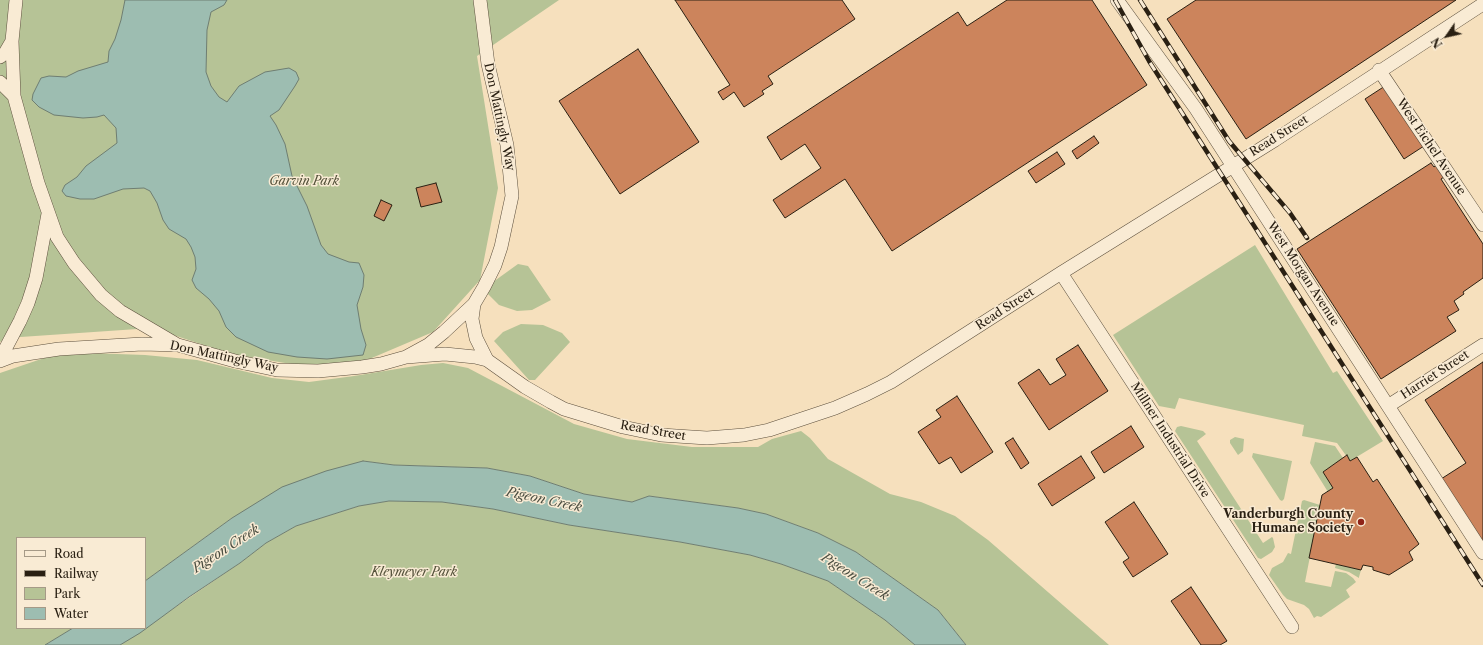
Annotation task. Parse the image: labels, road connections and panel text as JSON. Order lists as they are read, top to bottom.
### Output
{
  "streets": {
    "street": [
      "Don Mattingly Way",
      "Read Street",
      "West Eichel Avenue",
      "West Morgan Avenue",
      "Harriet Street",
      "Millner Industrial Drive"
    ]
  },
  "crossings": [
    ["Don Mattingly Way", "Read Street"],
    ["Read Street", "West Eichel Avenue"],
    ["Read Street", "West Morgan Avenue"],
    ["Read Street", "Millner Industrial Drive"],
    ["West Morgan Avenue", "Harriet Street"]
  ],
  "water": ["Pigeon Creek"],
  "parks": ["Garvin Park", "Kleymeyer Park"],
  "places": ["Vanderburgh County Humane Society"],
  "legend": [
    "Road",
    "Railway",
    "Park",
    "Water"
  ],
  "north": "bottom left"
}
